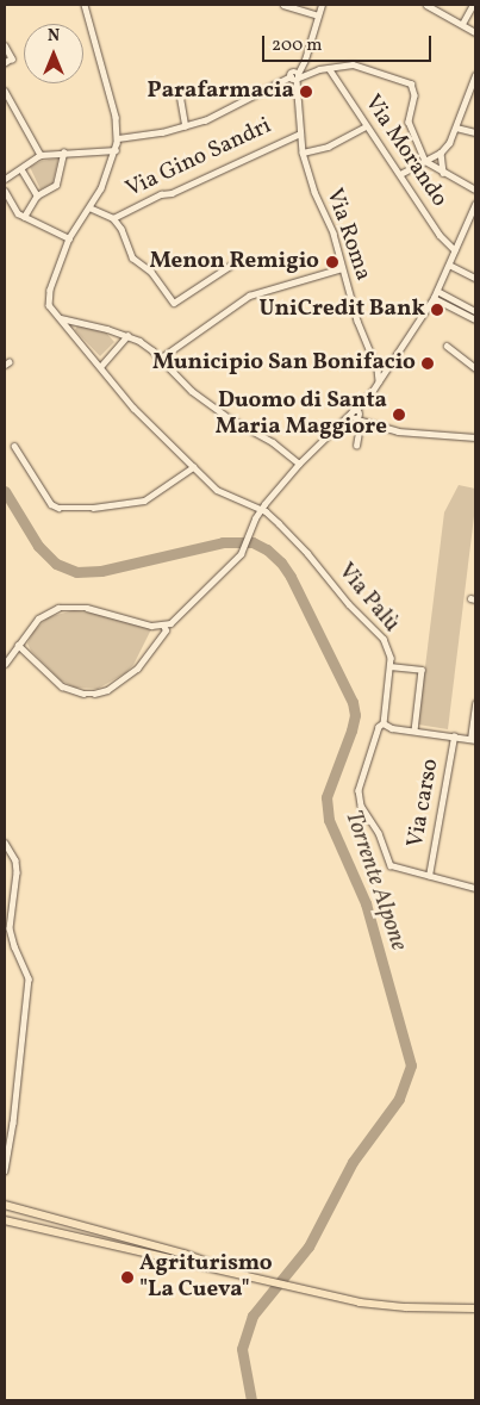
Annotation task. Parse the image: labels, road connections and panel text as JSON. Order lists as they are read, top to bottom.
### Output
{
  "streets": {
    "street": [
      "Via Morando",
      "Via Gino Sandri",
      "Via Roma",
      "Via Palù",
      "Via carso"
    ]
  },
  "crossings": [
    ["Via Gino Sandri", "Via Roma"],
    ["Via Palù", "Via carso"]
  ],
  "water": ["Torrente Alpone"],
  "places": [
    "Parafarmacia",
    "Menon Remigio",
    "UniCredit Bank",
    "Municipio San Bonifacio",
    "Duomo di Santa Maria Maggiore",
    "Agriturismo \"La Cueva\""
  ],
  "scale_bar": "200 m",
  "north": "top"
}
